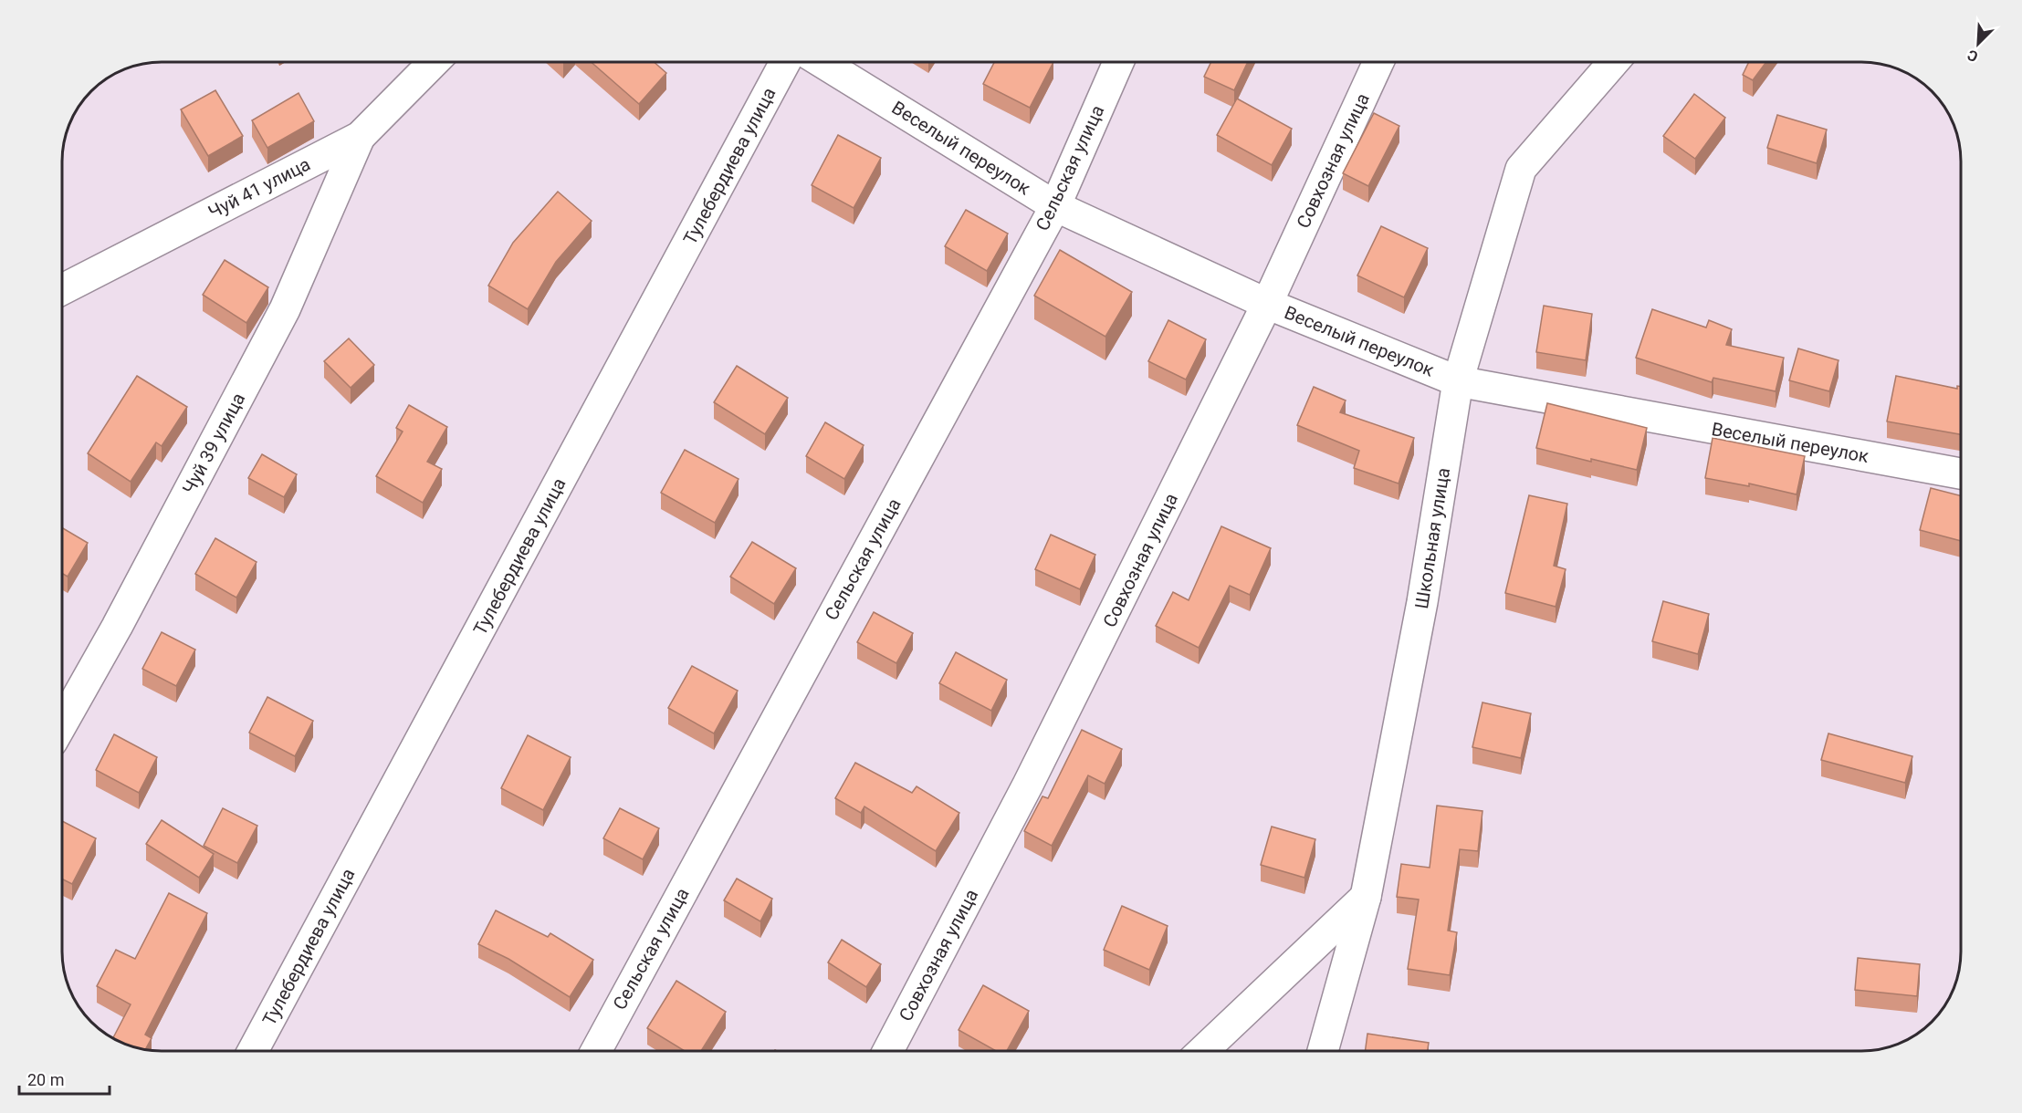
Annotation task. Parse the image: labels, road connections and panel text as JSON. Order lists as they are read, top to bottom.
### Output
{
  "streets": {
    "street": [
      "Веселый переулок",
      "Совхозная улица",
      "Тулебердиева улица",
      "Сельская улица",
      "Чуй 41 улица",
      "Чуй 39 улица",
      "Школьная улица"
    ]
  },
  "crossings": [
    ["Веселый переулок", "Совхозная улица"],
    ["Веселый переулок", "Сельская улица"],
    ["Веселый переулок", "Школьная улица"],
    ["Чуй 41 улица", "Чуй 39 улица"]
  ],
  "scale_bar": "20 m",
  "north": "bottom left"
}
